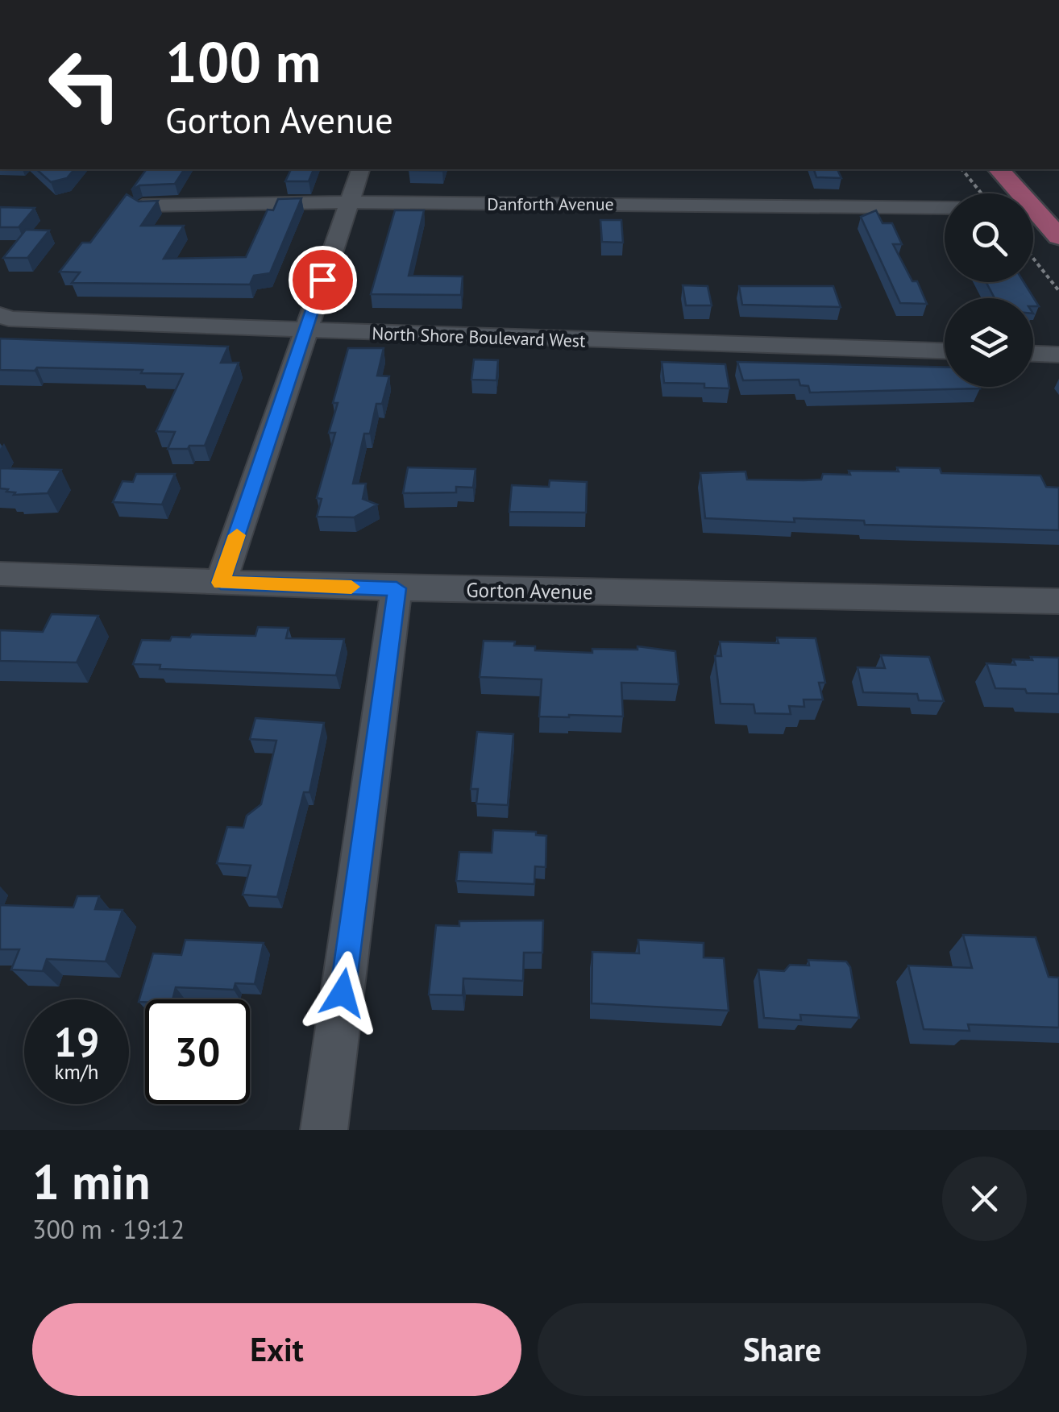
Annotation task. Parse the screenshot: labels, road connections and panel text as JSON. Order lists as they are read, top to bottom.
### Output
{
  "streets": {
    "street": ["Danforth Avenue", "North Shore Boulevard West", "Gorton Avenue"]
  },
  "page": {
    "turn": ["100 m", "Gorton Avenue"],
    "speed": "19 km/h",
    "limit": "30",
    "heading": ["1 min", "300 m · 19:12"],
    "buttons": ["Exit", "Share"]
  }
}
